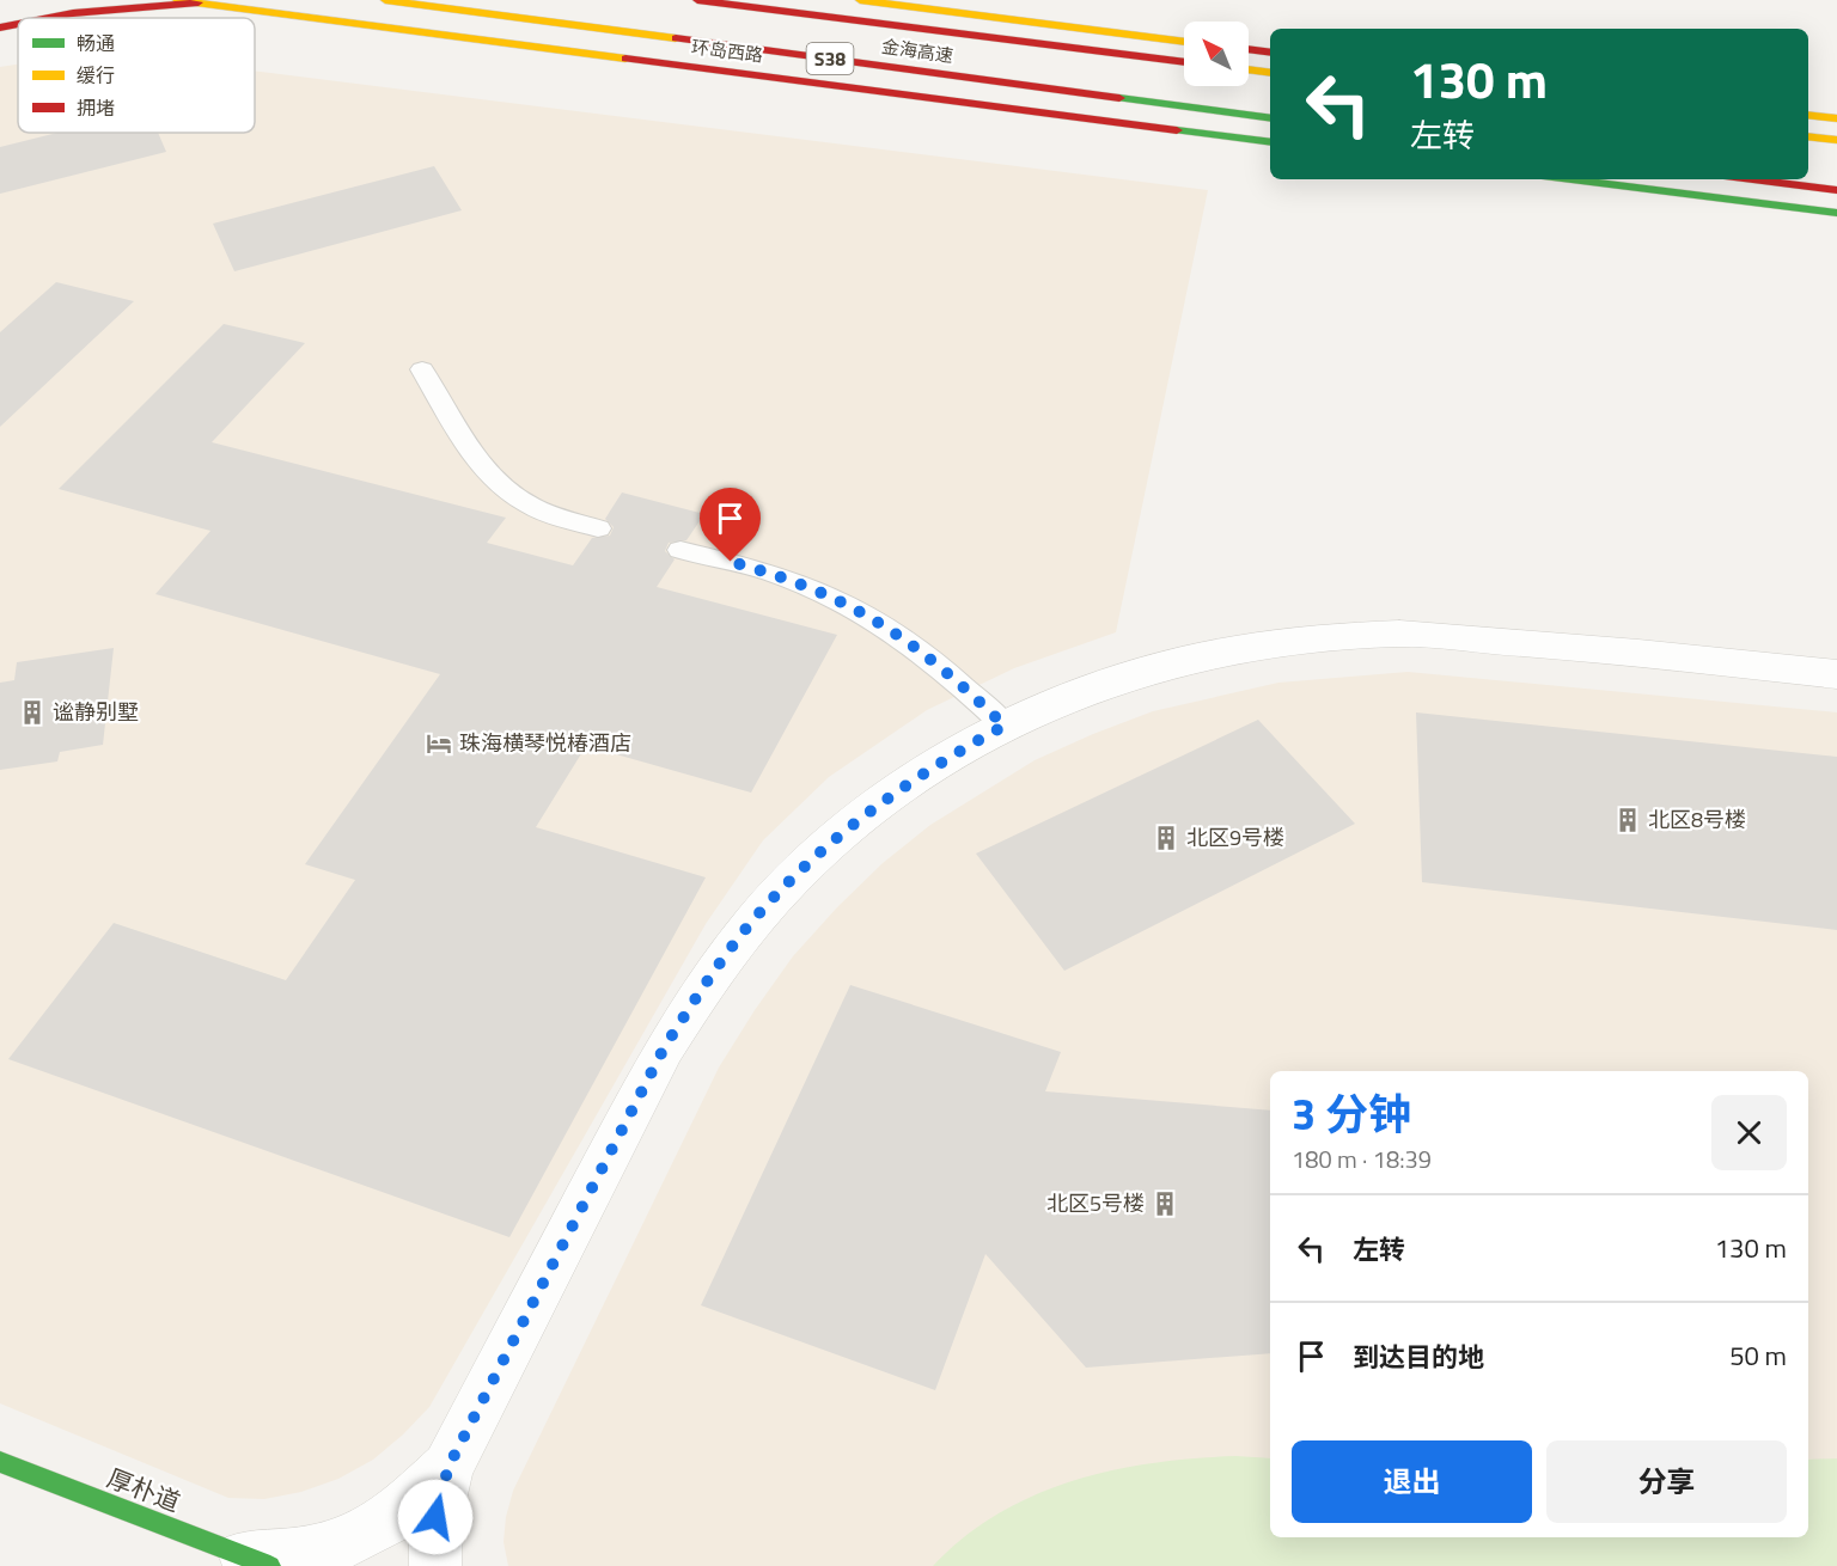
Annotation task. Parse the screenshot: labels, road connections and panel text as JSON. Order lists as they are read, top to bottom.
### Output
{
  "streets": {
    "main road": [
      "环岛西路",
      "金海高速",
      "S38",
      "厚朴道"
    ]
  },
  "places": {
    "building": [
      "谧静别墅",
      "北区8号楼",
      "北区9号楼",
      "北区5号楼"
    ],
    "hotel": ["珠海横琴悦椿酒店"]
  },
  "legend": ["畅通", "缓行", "拥堵"],
  "north": "top left",
  "page": {
    "turn": ["130 m", "左转"],
    "heading": ["3 分钟", "180 m · 18:39"],
    "list": [
      {
        "name": "左转",
        "value": "130 m"
      },
      {
        "name": "到达目的地",
        "value": "50 m"
      }
    ],
    "buttons": ["退出", "分享"]
  }
}
